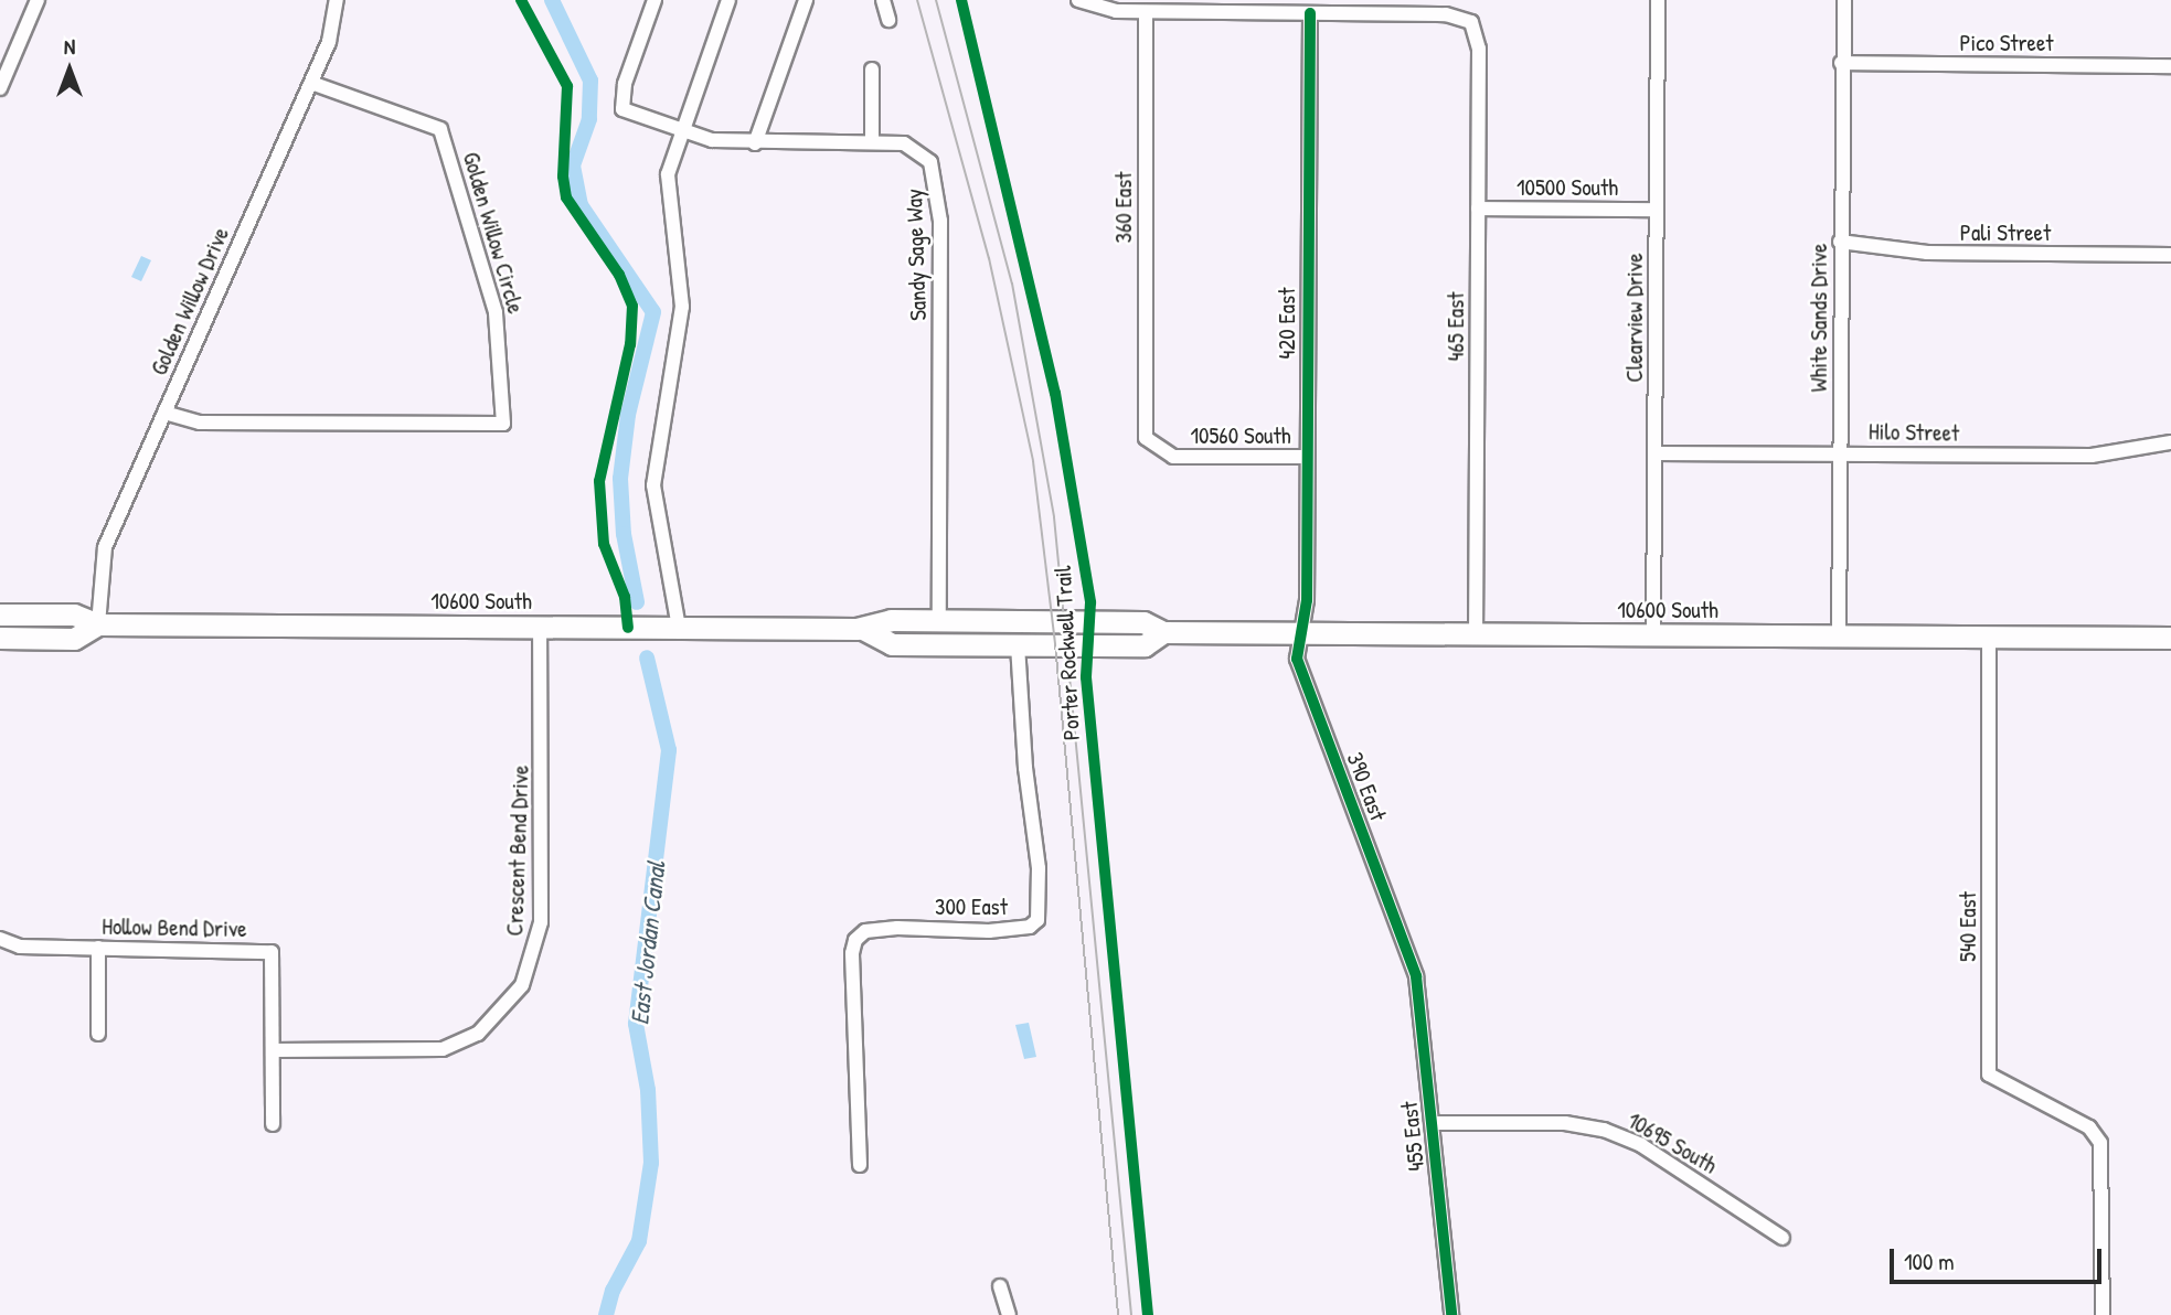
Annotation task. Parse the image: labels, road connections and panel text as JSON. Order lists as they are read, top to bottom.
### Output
{
  "streets": {
    "main road": ["10600 South"],
    "street": [
      "Pico Street",
      "10500 South",
      "360 East",
      "Golden Willow Circle",
      "Pali Street",
      "Sandy Sage Way",
      "Golden Willow Drive",
      "Clearview Drive",
      "White Sands Drive",
      "420 East",
      "465 East",
      "Hilo Street",
      "10560 South",
      "390 East",
      "Crescent Bend Drive",
      "300 East",
      "540 East",
      "Hollow Bend Drive",
      "455 East",
      "10695 South"
    ],
    "cycle path": ["Porter Rockwell Trail"]
  },
  "crossings": [
    ["Pico Street", "White Sands Drive"],
    ["10500 South", "Clearview Drive"],
    ["10500 South", "465 East"],
    ["360 East", "10560 South"],
    ["Golden Willow Circle", "Golden Willow Drive"],
    ["Pali Street", "White Sands Drive"],
    ["Sandy Sage Way", "10600 South"],
    ["Golden Willow Drive", "10600 South"],
    ["Clearview Drive", "Hilo Street"],
    ["Clearview Drive", "10600 South"],
    ["White Sands Drive", "Hilo Street"],
    ["White Sands Drive", "10600 South"],
    ["420 East", "465 East"],
    ["420 East", "10560 South"],
    ["420 East", "10600 South"],
    ["420 East", "390 East"],
    ["465 East", "10600 South"],
    ["10600 South", "390 East"],
    ["10600 South", "Crescent Bend Drive"],
    ["10600 South", "300 East"],
    ["10600 South", "540 East"],
    ["390 East", "455 East"],
    ["Crescent Bend Drive", "Hollow Bend Drive"],
    ["455 East", "10695 South"]
  ],
  "water": ["East Jordan Canal"],
  "scale_bar": "100 m",
  "north": "top"
}
